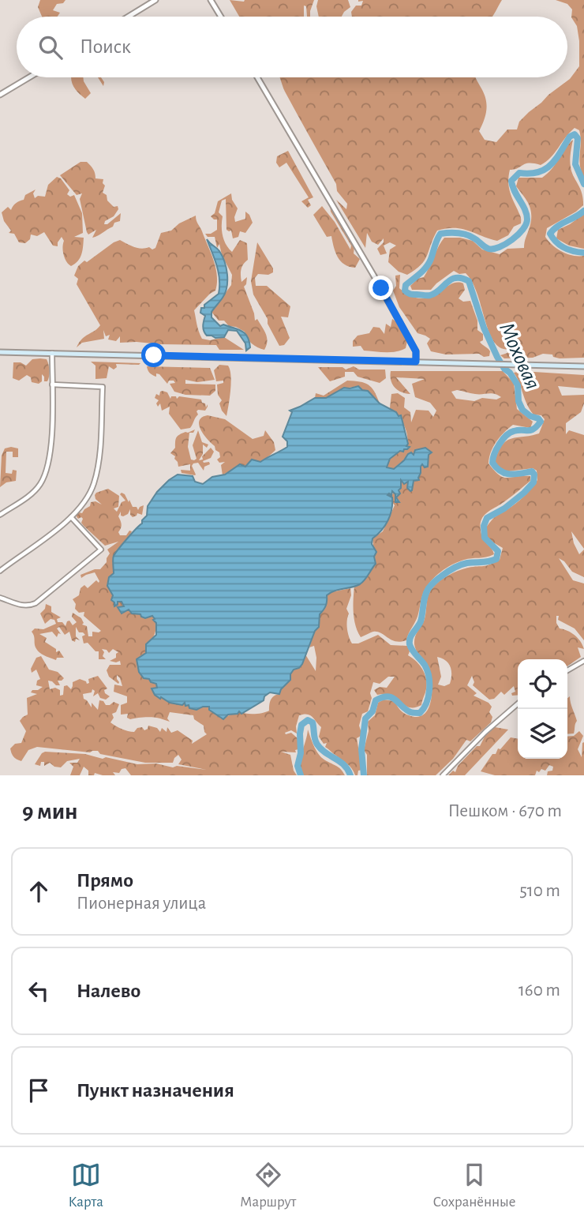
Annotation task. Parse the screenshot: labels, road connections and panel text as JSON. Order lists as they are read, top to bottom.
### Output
{
  "water": ["Моховая"],
  "page": {
    "search": "Поиск",
    "heading": ["9 мин", "Пешком · 670 m"],
    "list": [
      ["Прямо", "Пионерная улица", "510 m"],
      ["Налево", "160 m"],
      "Пункт назначения"
    ],
    "nav": ["Карта", "Маршрут", "Сохранённые"]
  }
}
